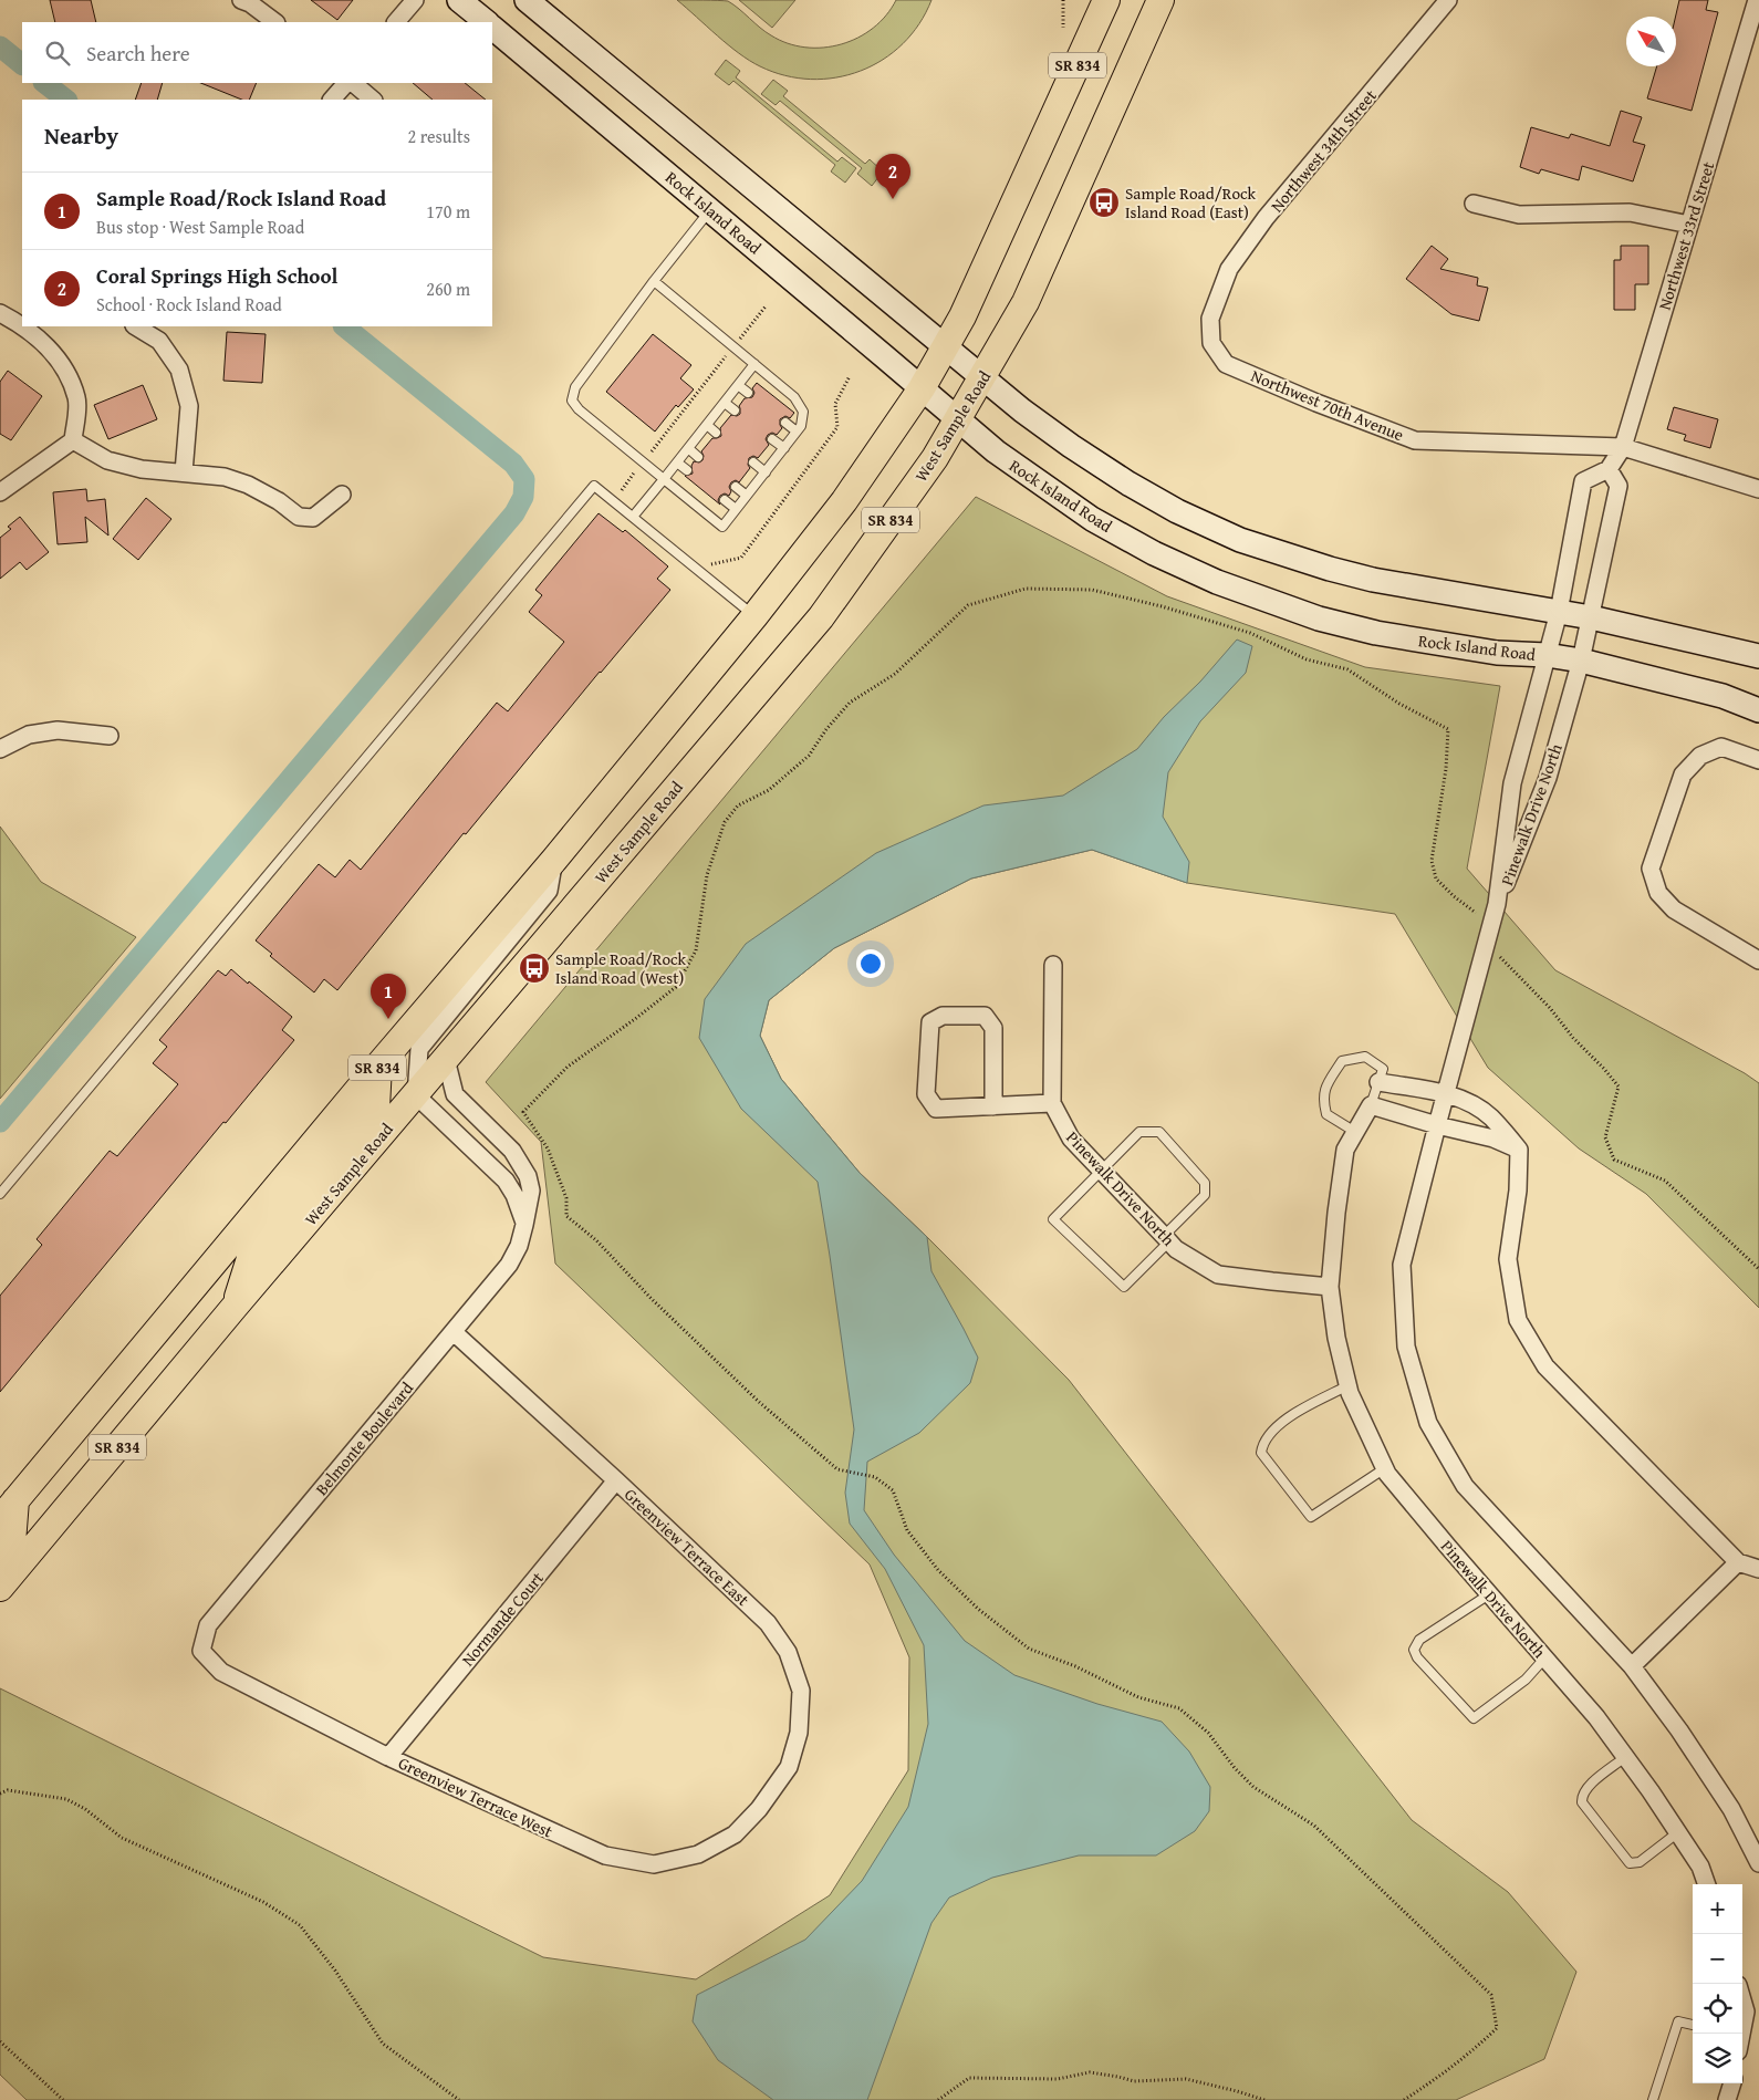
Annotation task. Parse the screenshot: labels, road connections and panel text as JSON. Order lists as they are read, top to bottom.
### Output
{
  "streets": {
    "main road": ["SR 834", "Rock Island Road", "West Sample Road"],
    "street": [
      "Northwest 34th Street",
      "Northwest 33rd Street",
      "Northwest 70th Avenue",
      "Pinewalk Drive North",
      "Belmonte Boulevard",
      "Greenview Terrace East",
      "Normande Court",
      "Greenview Terrace West"
    ]
  },
  "crossings": [
    ["SR 834", "Rock Island Road"],
    ["Northwest 34th Street", "Northwest 70th Avenue"],
    ["Rock Island Road", "West Sample Road"],
    ["Rock Island Road", "Pinewalk Drive North"],
    ["Northwest 33rd Street", "Northwest 70th Avenue"],
    ["West Sample Road", "Belmonte Boulevard"],
    ["Belmonte Boulevard", "Greenview Terrace East"],
    ["Belmonte Boulevard", "Greenview Terrace West"],
    ["Greenview Terrace East", "Normande Court"],
    ["Greenview Terrace East", "Greenview Terrace West"],
    ["Normande Court", "Greenview Terrace West"]
  ],
  "places": {
    "bus stop": ["Sample Road/Rock Island Road (East)", "Sample Road/Rock Island Road (West)"]
  },
  "north": "top left",
  "page": {
    "search": "Search here",
    "heading": ["Nearby", "2 results"],
    "pins": ["2", "1"],
    "list": [
      {
        "mark": "1",
        "name": "Sample Road/Rock Island Road",
        "note": "Bus stop · West Sample Road",
        "value": "170 m"
      },
      {
        "mark": "2",
        "name": "Coral Springs High School",
        "note": "School · Rock Island Road",
        "value": "260 m"
      }
    ],
    "map_buttons": ["+", "−"]
  }
}
